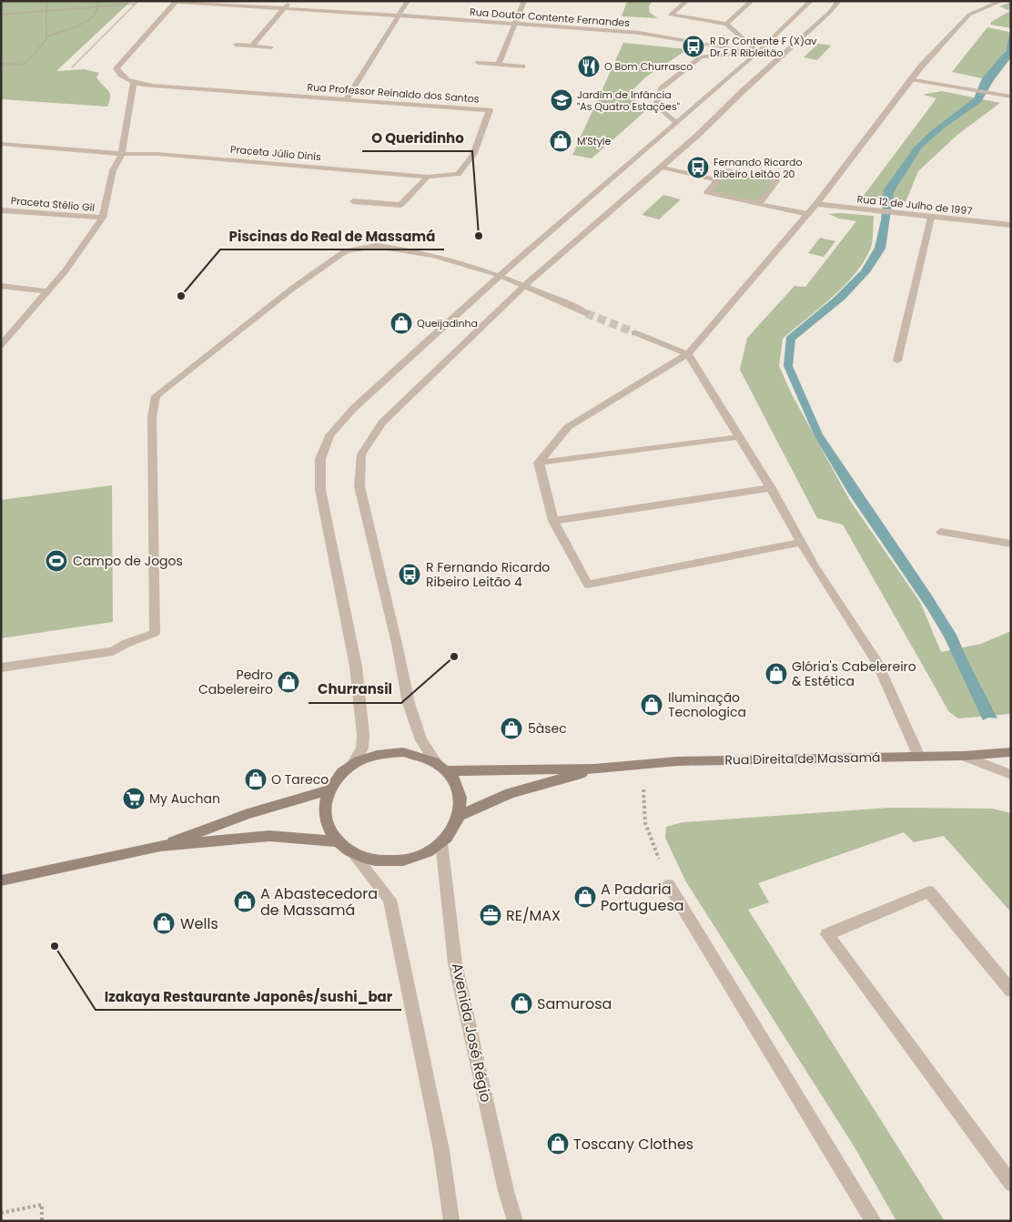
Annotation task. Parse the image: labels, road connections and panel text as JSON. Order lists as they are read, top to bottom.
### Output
{
  "streets": {
    "main road": ["Rua Direita de Massamá"],
    "street": [
      "Rua Doutor Contente Fernandes",
      "Rua Professor Reinaldo dos Santos",
      "Praceta Júlio Dinis",
      "Praceta Stélio Gil",
      "Rua 12 de Julho de 1997",
      "Avenida José Régio"
    ]
  },
  "crossings": [
    ["Rua Professor Reinaldo dos Santos", "Praceta Júlio Dinis"],
    ["Rua Direita de Massamá", "Avenida José Régio"]
  ],
  "places": {
    "bus stop": ["R Dr Contente F (X)av Dr F R Ribleitão", "Fernando Ricardo Ribeiro Leitão 20", "R Fernando Ricardo Ribeiro Leitão 4"],
    "restaurant": ["O Bom Churrasco"],
    "school or university": ["Jardim de Infância \"As Quatro Estações\""],
    "shop": [
      "M'Style",
      "Queijadinha",
      "Glória's Cabelereiro & Estética",
      "Pedro Cabelereiro",
      "Iluminação Tecnologica",
      "5àsec",
      "O Tareco",
      "A Padaria Portuguesa",
      "A Abastecedora de Massamá",
      "Wells",
      "Samurosa",
      "Toscany Clothes"
    ],
    "other": [
      "O Queridinho",
      "Piscinas do Real de Massamá",
      "Churransil",
      "Izakaya Restaurante Japonês/sushi_bar"
    ],
    "sports": ["Campo de Jogos"],
    "supermarket": ["My Auchan"],
    "office": ["RE/MAX"]
  }
}
